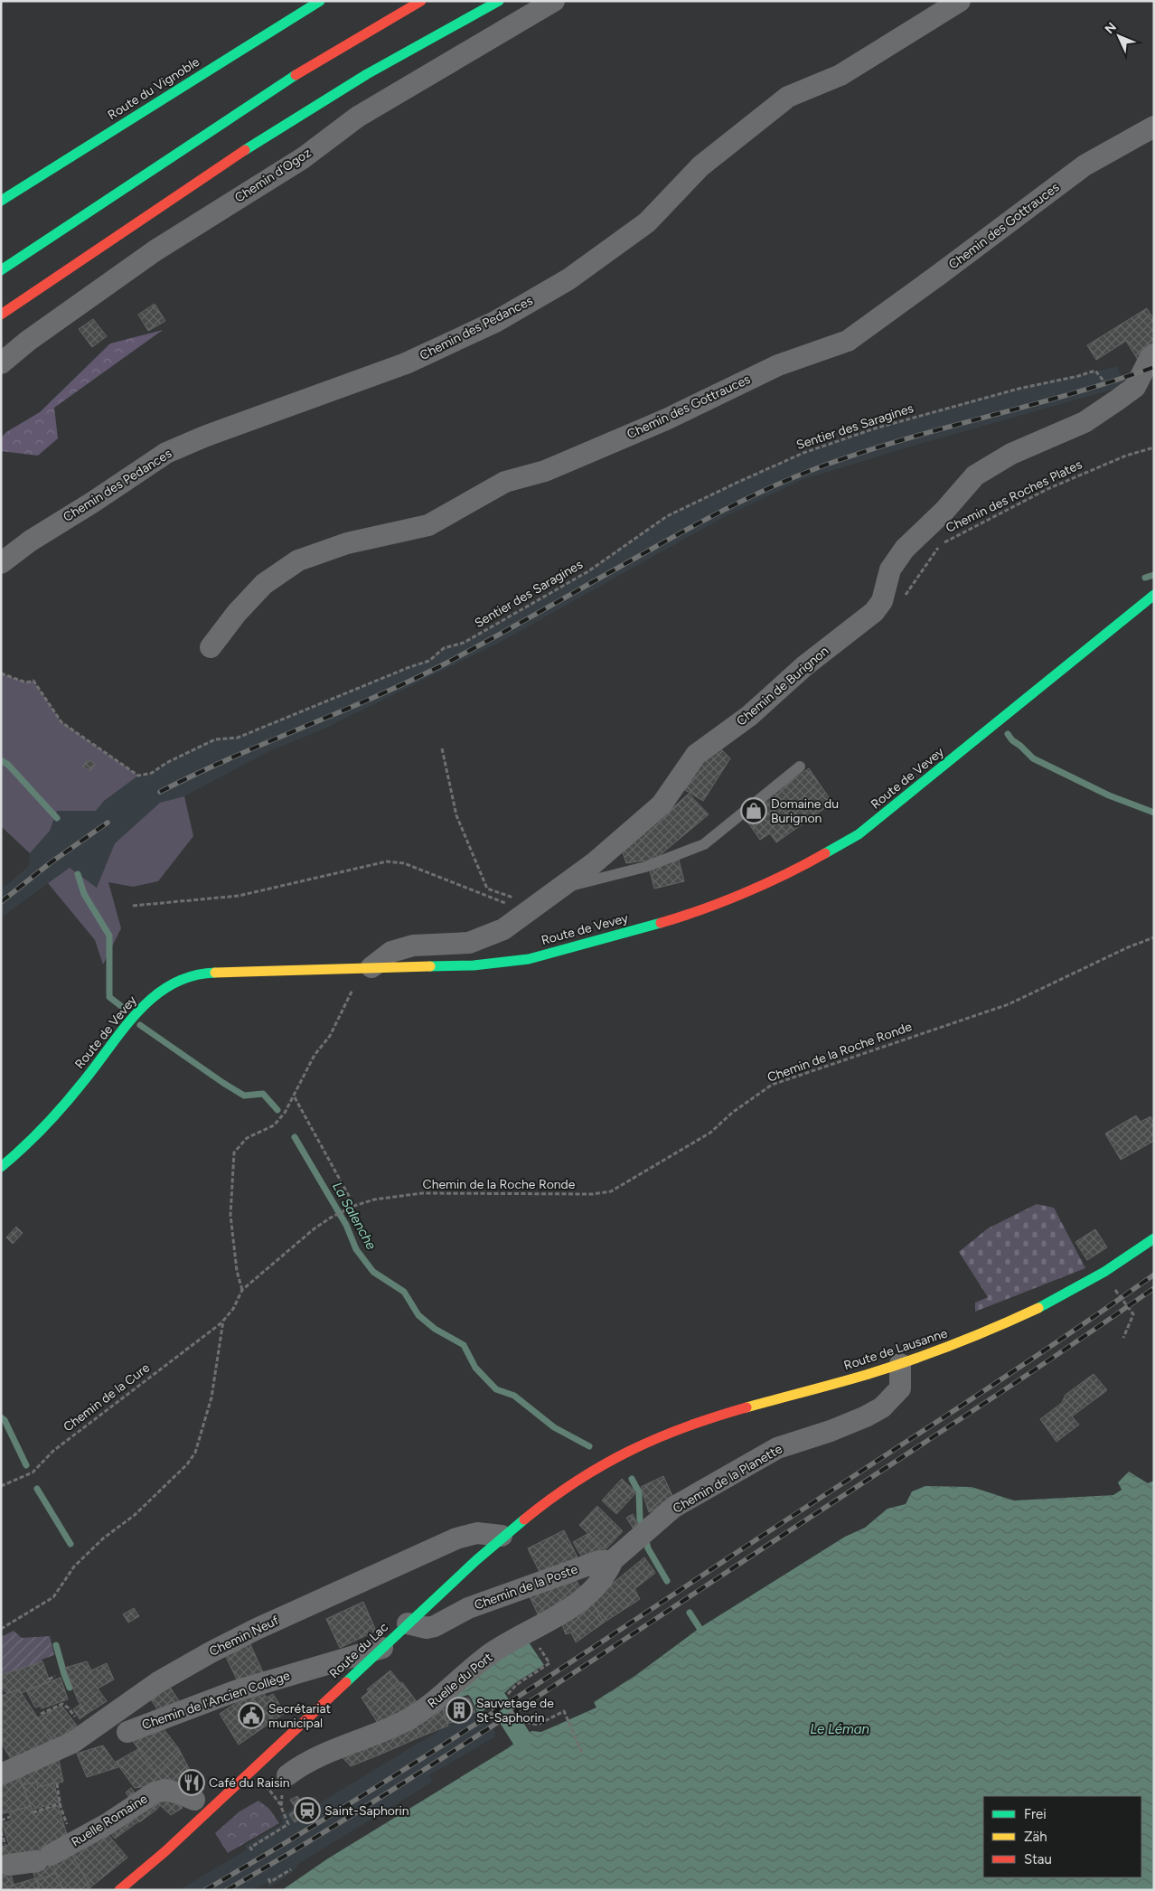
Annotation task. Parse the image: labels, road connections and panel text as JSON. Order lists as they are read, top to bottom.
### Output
{
  "streets": {
    "main road": [
      "Route du Vignoble",
      "Route de Vevey",
      "Route de Lausanne",
      "Route du Lac"
    ],
    "street": [
      "Chemin d'Ogoz",
      "Chemin des Gottrauces",
      "Chemin des Pedances",
      "Chemin de Burignon",
      "Chemin de la Planette",
      "Chemin de la Poste",
      "Chemin Neuf",
      "Ruelle du Port",
      "Chemin de l'Ancien Collège",
      "Ruelle Romaine"
    ],
    "path": [
      "Sentier des Saragines",
      "Chemin des Roches Plates",
      "Chemin de la Roche Ronde",
      "Chemin de la Cure"
    ]
  },
  "crossings": [
    ["Chemin des Roches Plates", "Chemin de Burignon"],
    ["Chemin de Burignon", "Route de Vevey"],
    ["Route de Lausanne", "Chemin de la Planette"],
    ["Route de Lausanne", "Route du Lac"],
    ["Chemin de la Planette", "Chemin de la Poste"],
    ["Chemin de la Planette", "Ruelle du Port"],
    ["Chemin de la Poste", "Route du Lac"],
    ["Chemin de la Poste", "Ruelle du Port"],
    ["Chemin Neuf", "Route du Lac"],
    ["Route du Lac", "Chemin de l'Ancien Collège"]
  ],
  "water": ["La Salenche", "Le Léman"],
  "places": {
    "shop": ["Domaine du Burignon"],
    "building": ["Sauvetage de St-Saphorin"],
    "public building": ["Secrétariat municipal"],
    "restaurant": ["Café du Raisin"],
    "station": ["Saint-Saphorin"]
  },
  "legend": ["Frei", "Zäh", "Stau"],
  "north": "top left"
}
